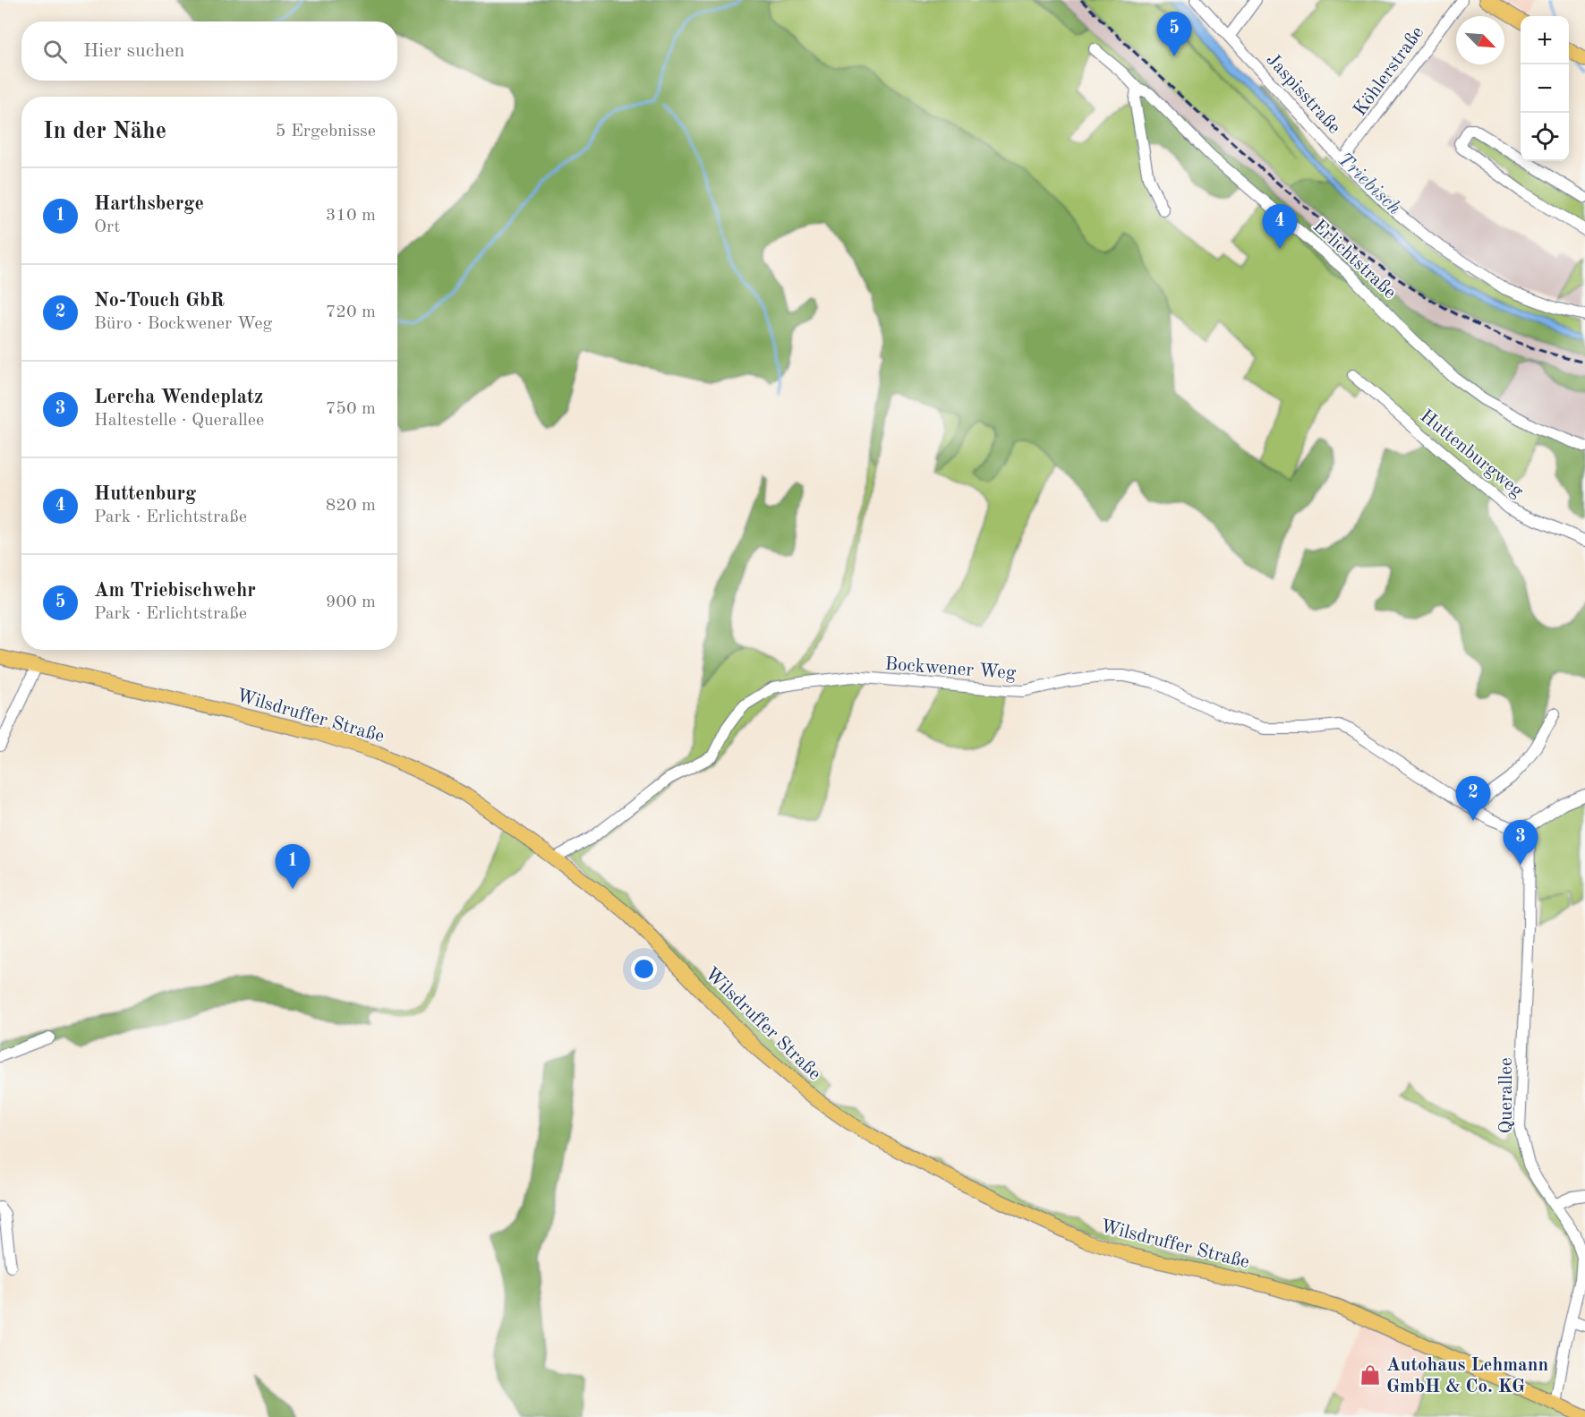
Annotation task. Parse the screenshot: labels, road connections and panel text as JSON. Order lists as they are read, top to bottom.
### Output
{
  "streets": {
    "main road": ["Wilsdruffer Straße"],
    "street": [
      "Köhlerstraße",
      "Jaspisstraße",
      "Erlichtstraße",
      "Huttenburgweg",
      "Bockwener Weg",
      "Querallee"
    ]
  },
  "crossings": [
    ["Köhlerstraße", "Jaspisstraße"],
    ["Bockwener Weg", "Wilsdruffer Straße"],
    ["Bockwener Weg", "Querallee"],
    ["Wilsdruffer Straße", "Querallee"]
  ],
  "water": ["Triebisch"],
  "places": {
    "shop": ["Autohaus Lehmann GmbH & Co. KG"]
  },
  "north": "bottom right",
  "page": {
    "pins": [
      "5",
      "4",
      "2",
      "3",
      "1"
    ],
    "map_buttons": ["+", "−"],
    "search": "Hier suchen",
    "heading": ["In der Nähe", "5 Ergebnisse"],
    "list": [
      {
        "mark": "1",
        "name": "Harthsberge",
        "note": "Ort",
        "value": "310 m"
      },
      {
        "mark": "2",
        "name": "No-Touch GbR",
        "note": "Büro · Bockwener Weg",
        "value": "720 m"
      },
      {
        "mark": "3",
        "name": "Lercha Wendeplatz",
        "note": "Haltestelle · Querallee",
        "value": "750 m"
      },
      {
        "mark": "4",
        "name": "Huttenburg",
        "note": "Park · Erlichtstraße",
        "value": "820 m"
      },
      {
        "mark": "5",
        "name": "Am Triebischwehr",
        "note": "Park · Erlichtstraße",
        "value": "900 m"
      }
    ]
  }
}
